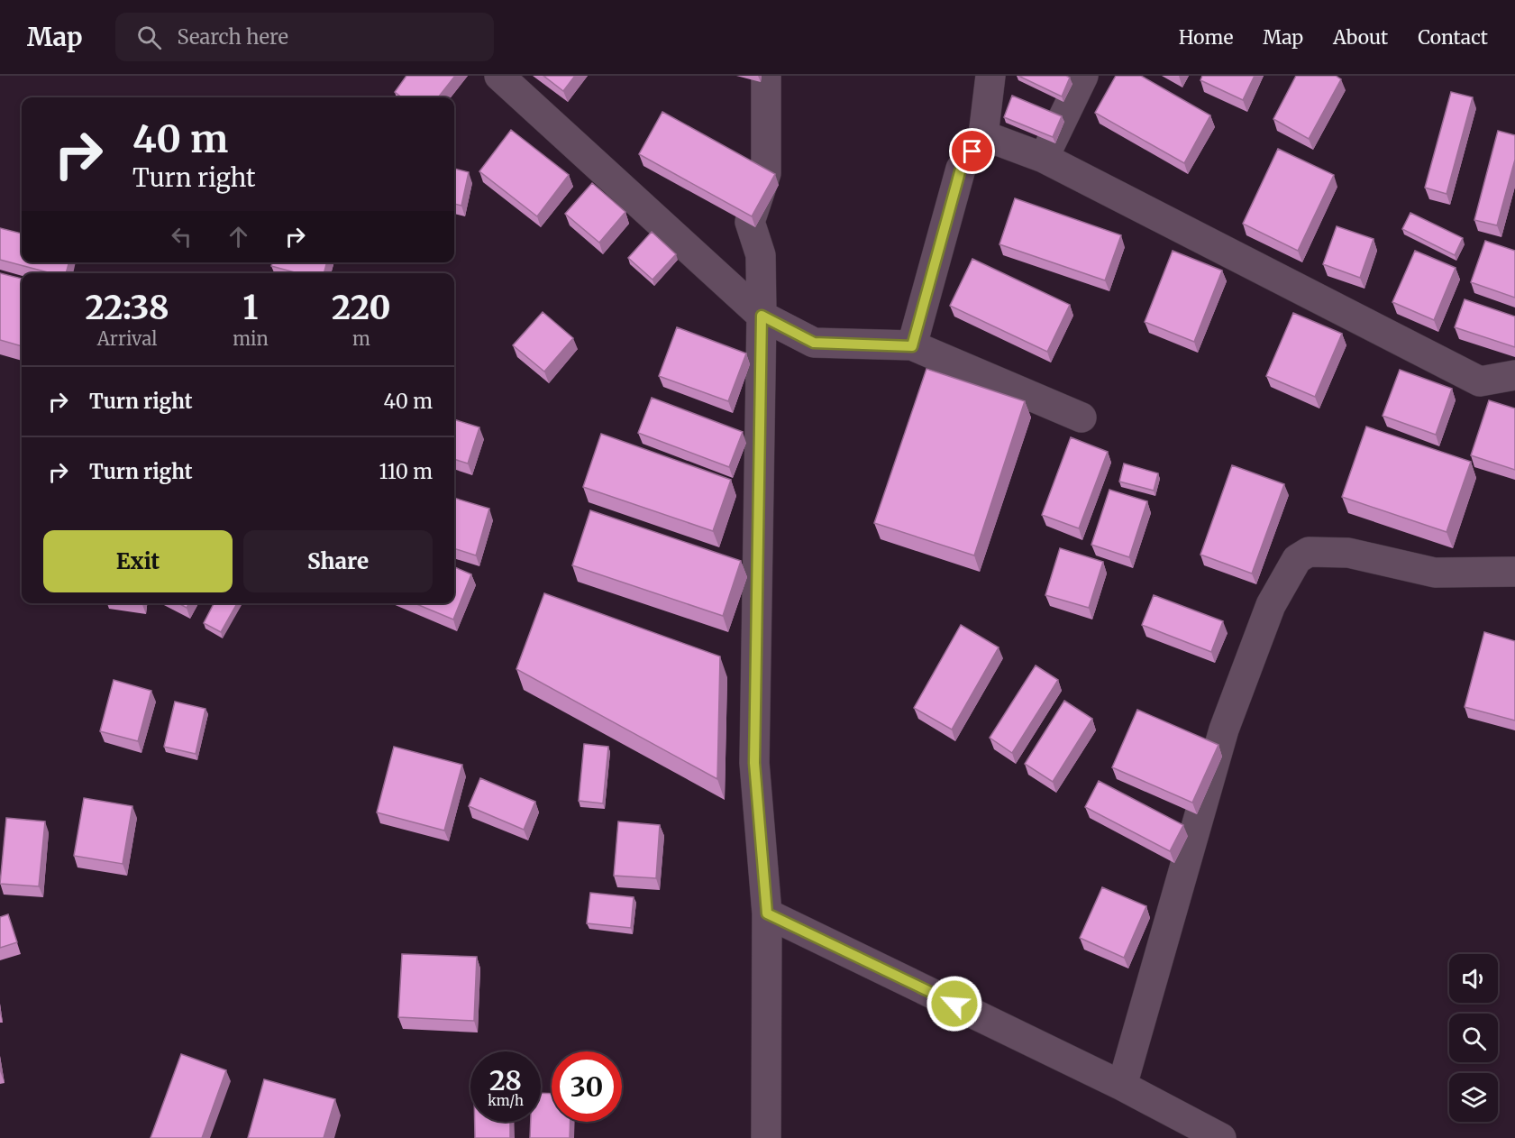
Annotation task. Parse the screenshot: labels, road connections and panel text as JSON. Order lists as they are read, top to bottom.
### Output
{
  "page": {
    "header": "Map",
    "search": "Search here",
    "nav": [
      "Home",
      "Map",
      "About",
      "Contact"
    ],
    "turn": ["40 m", "Turn right"],
    "eta": [
      "22:38",
      "Arrival",
      "1",
      "min",
      "220",
      "m"
    ],
    "list": [
      {
        "name": "Turn right",
        "value": "40 m"
      },
      {
        "name": "Turn right",
        "value": "110 m"
      }
    ],
    "buttons": ["Exit", "Share"],
    "speed": "28 km/h",
    "limit": "30"
  }
}
